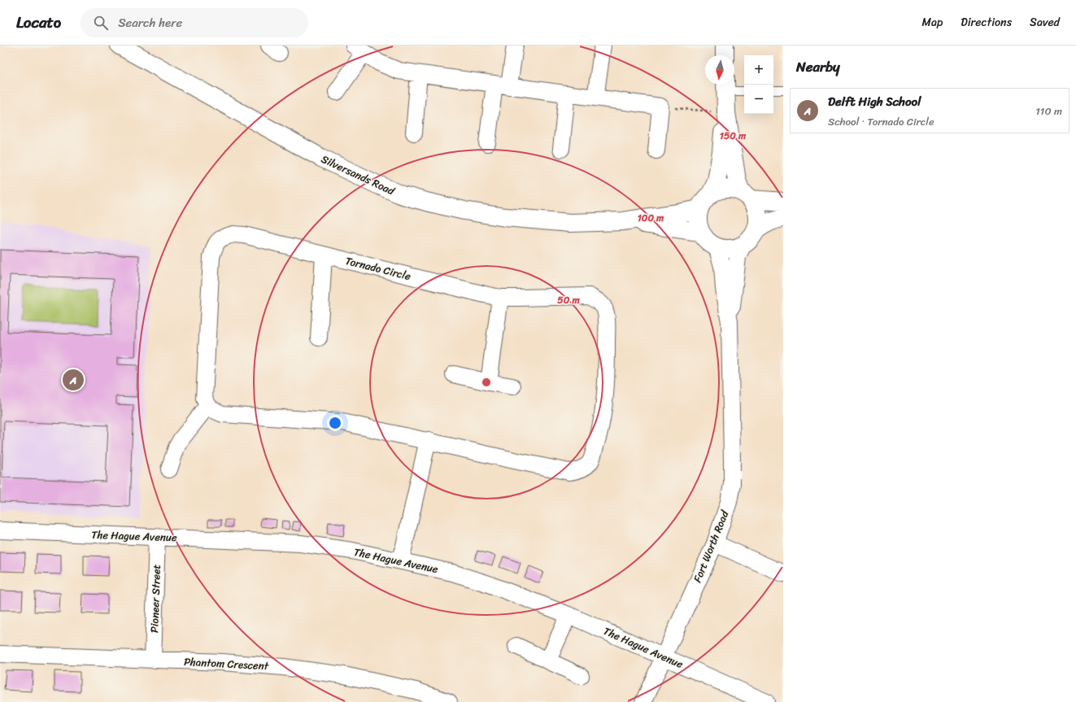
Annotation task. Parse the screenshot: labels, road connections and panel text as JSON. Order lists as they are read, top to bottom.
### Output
{
  "streets": {
    "street": [
      "Silversands Road",
      "Tornado Circle",
      "The Hague Avenue",
      "Fort Worth Road",
      "Pioneer Street",
      "Phantom Crescent"
    ]
  },
  "crossings": [
    ["Silversands Road", "Fort Worth Road"],
    ["The Hague Avenue", "Fort Worth Road"],
    ["The Hague Avenue", "Pioneer Street"],
    ["Pioneer Street", "Phantom Crescent"]
  ],
  "north": "bottom",
  "page": {
    "header": "Locato",
    "search": "Search here",
    "nav": ["Map", "Directions", "Saved"],
    "heading": "Nearby",
    "map_buttons": ["+", "−"],
    "list": [
      {
        "mark": "A",
        "name": "Delft High School",
        "note": "School · Tornado Circle",
        "value": "110 m"
      }
    ],
    "pins": "A"
  },
  "rings": ["150 m", "100 m", "50 m"]
}
